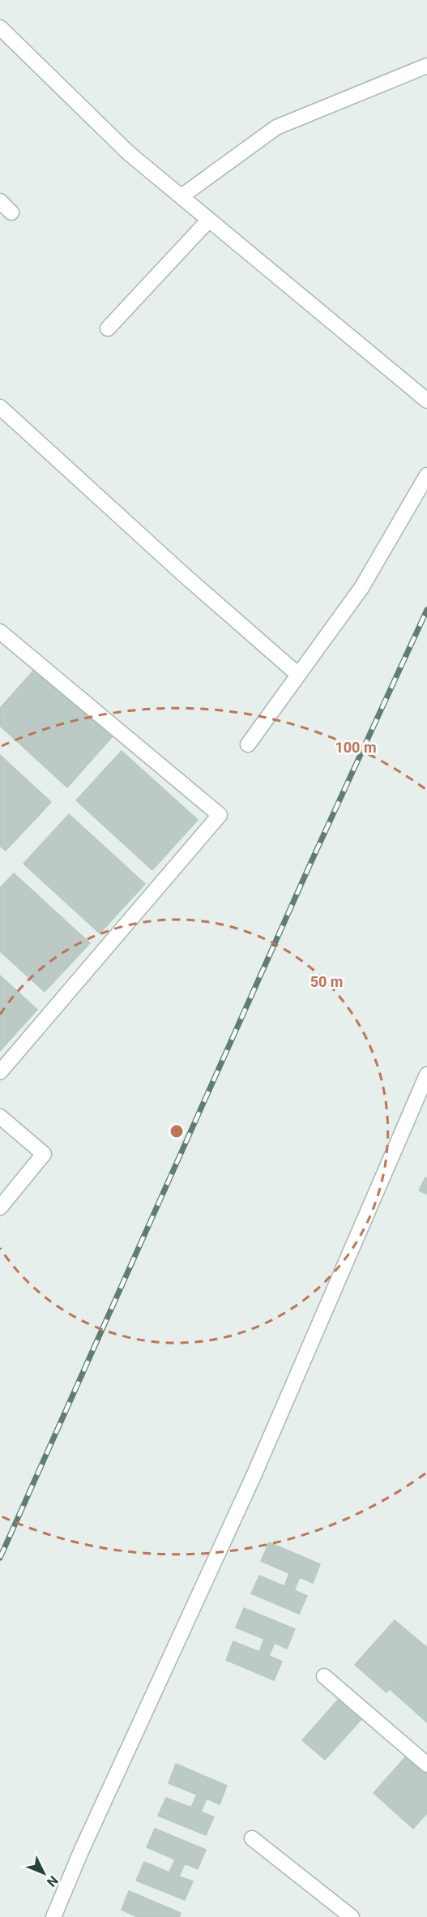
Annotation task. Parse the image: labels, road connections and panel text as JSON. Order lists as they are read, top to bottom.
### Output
{
  "north": "bottom right",
  "rings": ["100 m", "50 m"]
}
